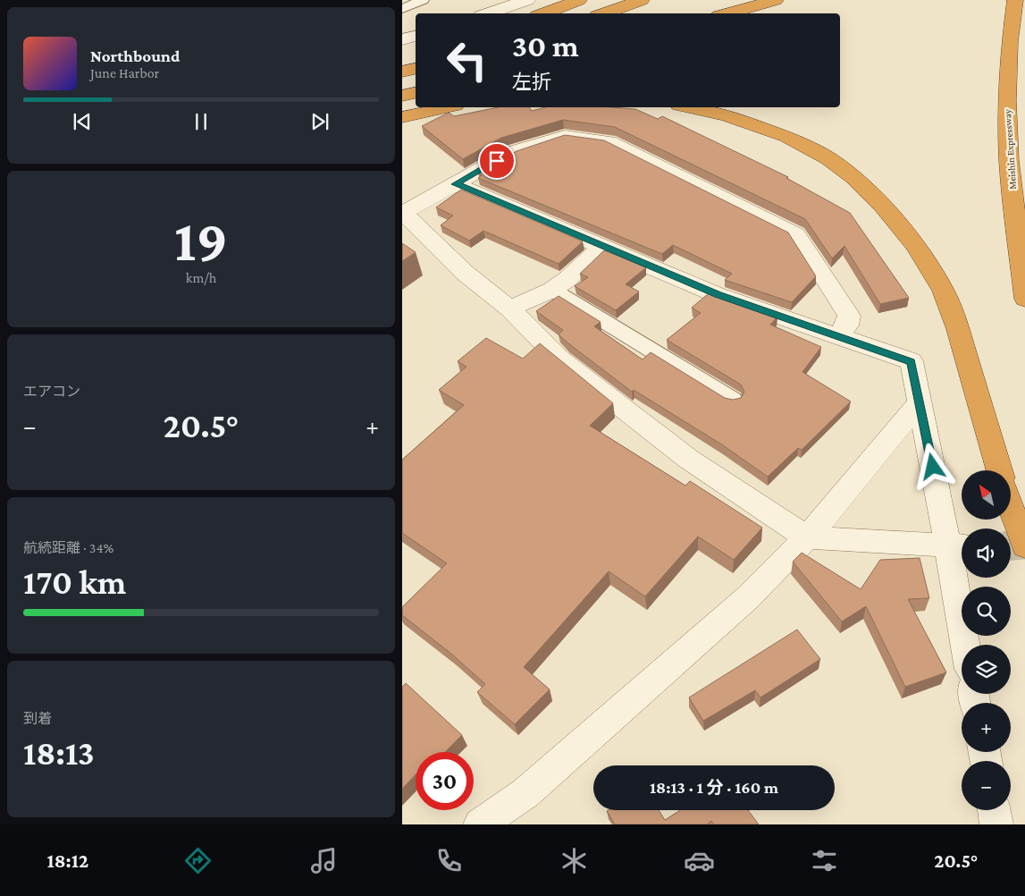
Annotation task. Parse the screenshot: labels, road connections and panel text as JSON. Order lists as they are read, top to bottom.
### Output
{
  "streets": {
    "highway": ["Meishin Expressway"]
  },
  "north": "top left",
  "page": {
    "turn": ["30 m", "左折"],
    "song": ["Northbound", "June Harbor"],
    "tile": [
      ["19", "km/h"],
      "エアコン",
      ["航続距離 · 34%", "170 km"],
      ["到着", "18:13"]
    ],
    "heat": ["−", "20.5°", "+"],
    "map_buttons": ["+", "−"],
    "limit": "30",
    "trip": "18:13 · 1 分 · 160 m",
    "tabs": ["18:12", "20.5°"]
  }
}
